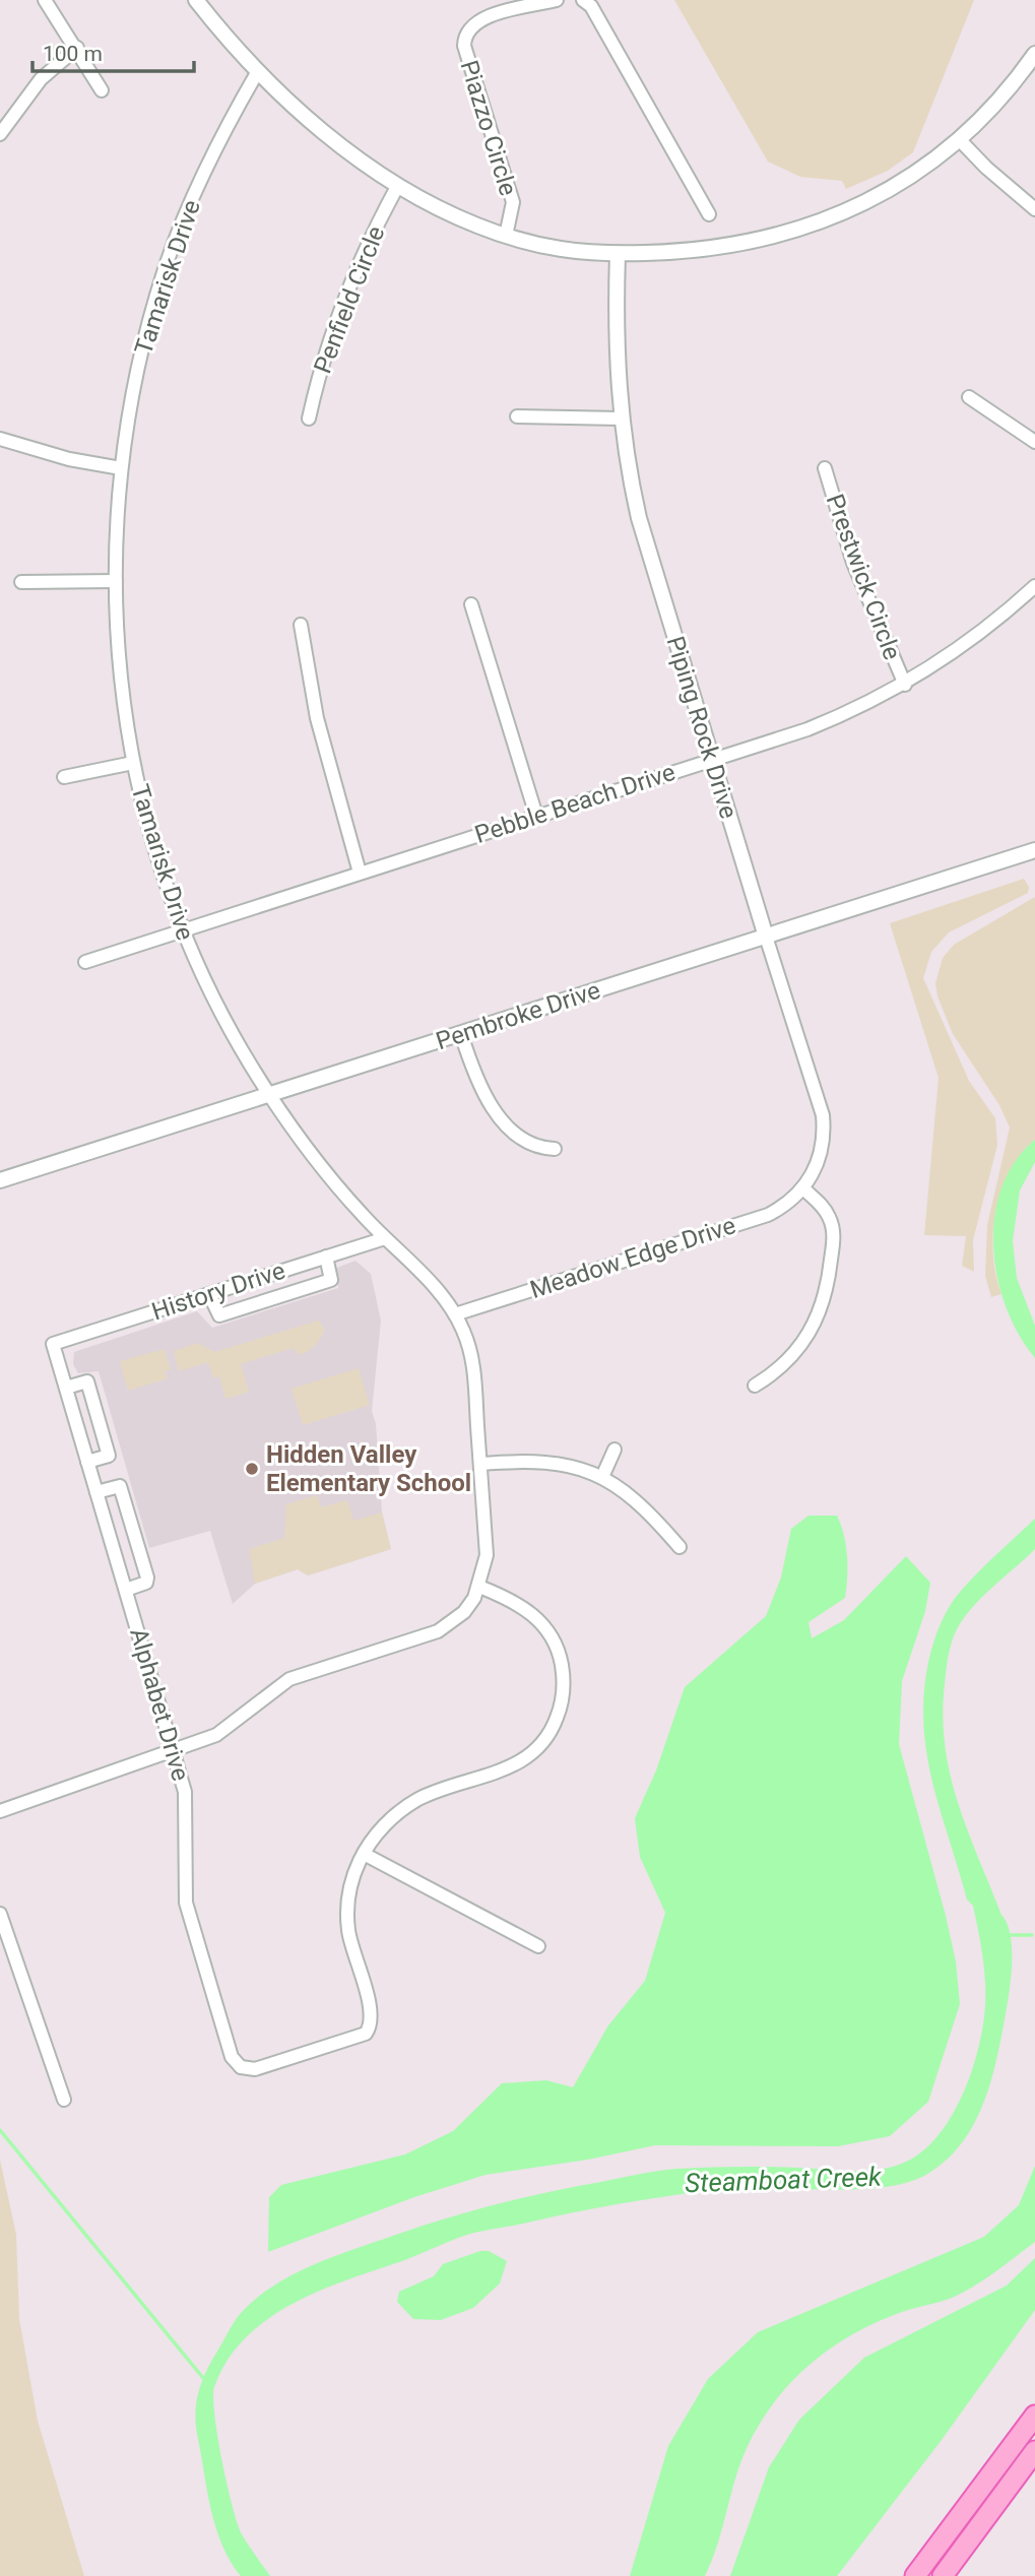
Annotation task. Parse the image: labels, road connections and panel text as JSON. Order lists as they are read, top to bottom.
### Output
{
  "streets": {
    "street": [
      "Piazzo Circle",
      "Tamarisk Drive",
      "Penfield Circle",
      "Prestwick Circle",
      "Piping Rock Drive",
      "Pebble Beach Drive",
      "Pembroke Drive",
      "Meadow Edge Drive",
      "History Drive",
      "Alphabet Drive"
    ]
  },
  "crossings": [
    ["Tamarisk Drive", "Pebble Beach Drive"],
    ["Tamarisk Drive", "Pembroke Drive"],
    ["Tamarisk Drive", "Meadow Edge Drive"],
    ["Tamarisk Drive", "History Drive"],
    ["Prestwick Circle", "Pebble Beach Drive"],
    ["Piping Rock Drive", "Pebble Beach Drive"],
    ["Piping Rock Drive", "Pembroke Drive"],
    ["Piping Rock Drive", "Meadow Edge Drive"],
    ["History Drive", "Alphabet Drive"]
  ],
  "water": ["Steamboat Creek"],
  "places": ["Hidden Valley Elementary School"],
  "scale_bar": "100 m"
}
